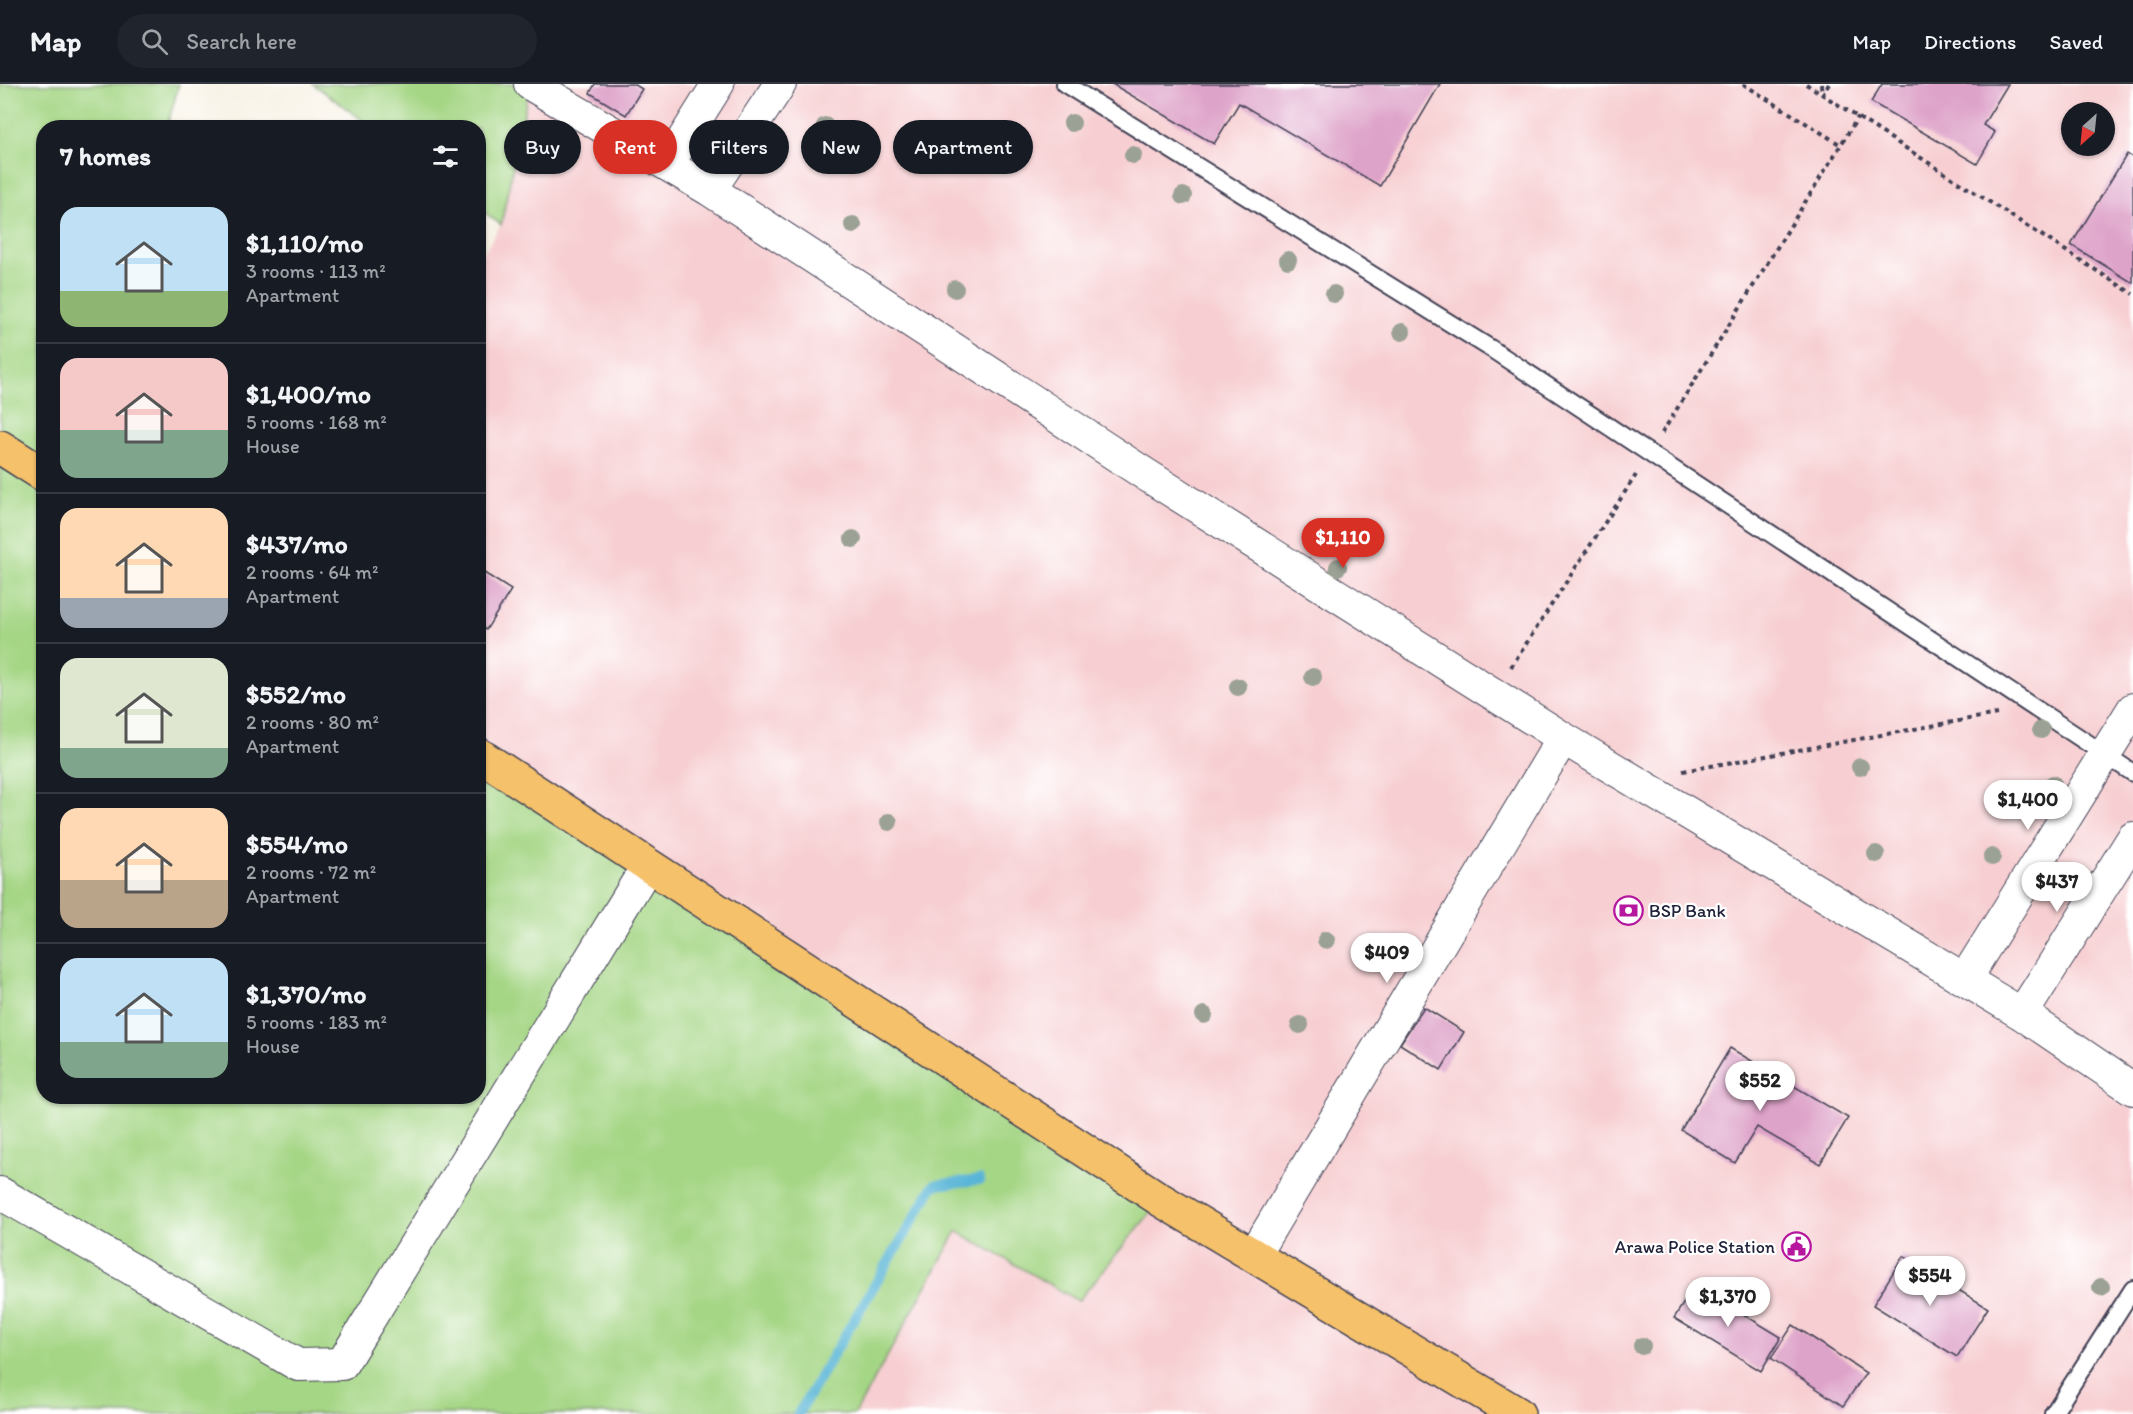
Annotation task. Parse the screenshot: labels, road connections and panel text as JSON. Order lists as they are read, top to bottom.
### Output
{
  "places": {
    "bank": ["BSP Bank"],
    "public building": ["Arawa Police Station"]
  },
  "north": "bottom left",
  "page": {
    "header": "Map",
    "search": "Search here",
    "nav": ["Map", "Directions", "Saved"],
    "chip": [
      "Buy",
      "Rent",
      "Filters",
      "New",
      "Apartment"
    ],
    "heading": "7 homes",
    "list": [
      {
        "name": "$1,110/mo",
        "note": "3 rooms · 113 m² · Apartment"
      },
      {
        "name": "$1,400/mo",
        "note": "5 rooms · 168 m² · House"
      },
      {
        "name": "$437/mo",
        "note": "2 rooms · 64 m² · Apartment"
      },
      {
        "name": "$552/mo",
        "note": "2 rooms · 80 m² · Apartment"
      },
      {
        "name": "$554/mo",
        "note": "2 rooms · 72 m² · Apartment"
      },
      {
        "name": "$1,370/mo",
        "note": "5 rooms · 183 m² · House"
      }
    ],
    "price": [
      "$1,110",
      "$1,400",
      "$437",
      "$409",
      "$552",
      "$554",
      "$1,370"
    ]
  }
}
